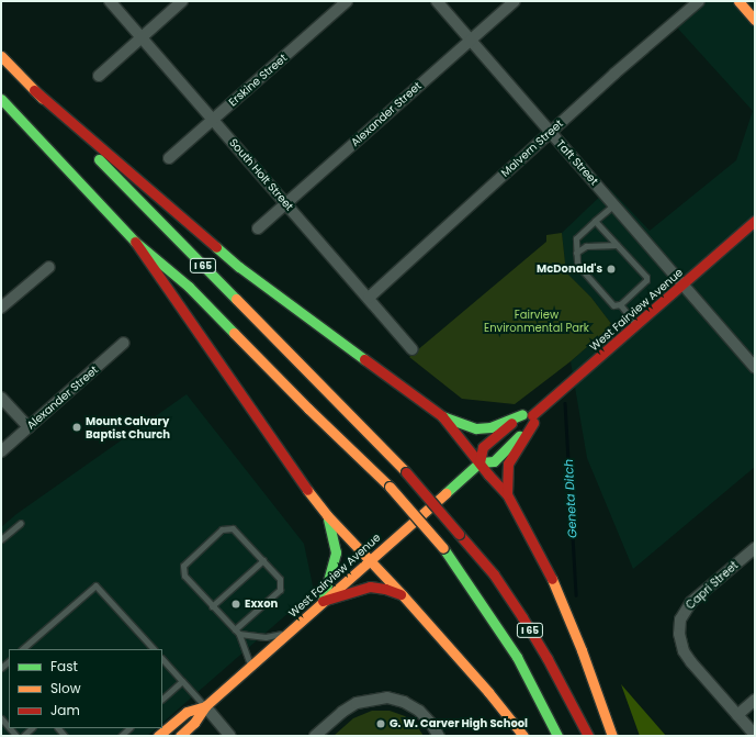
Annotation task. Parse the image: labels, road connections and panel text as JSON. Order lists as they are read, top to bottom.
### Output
{
  "streets": {
    "main road": ["I 65", "West Fairview Avenue"],
    "street": [
      "Erskine Street",
      "Alexander Street",
      "Malvern Street",
      "Taft Street",
      "South Holt Street",
      "Capri Street"
    ]
  },
  "crossings": [
    ["Erskine Street", "South Holt Street"],
    ["Alexander Street", "Taft Street"],
    ["Alexander Street", "South Holt Street"],
    ["Malvern Street", "Taft Street"],
    ["Malvern Street", "South Holt Street"],
    ["Taft Street", "West Fairview Avenue"]
  ],
  "water": ["Geneta Ditch"],
  "parks": ["Fairview Environmental Park"],
  "places": [
    "McDonald's",
    "Mount Calvary Baptist Church",
    "Exxon",
    "G. W. Carver High School"
  ],
  "legend": ["Fast", "Slow", "Jam"]
}
